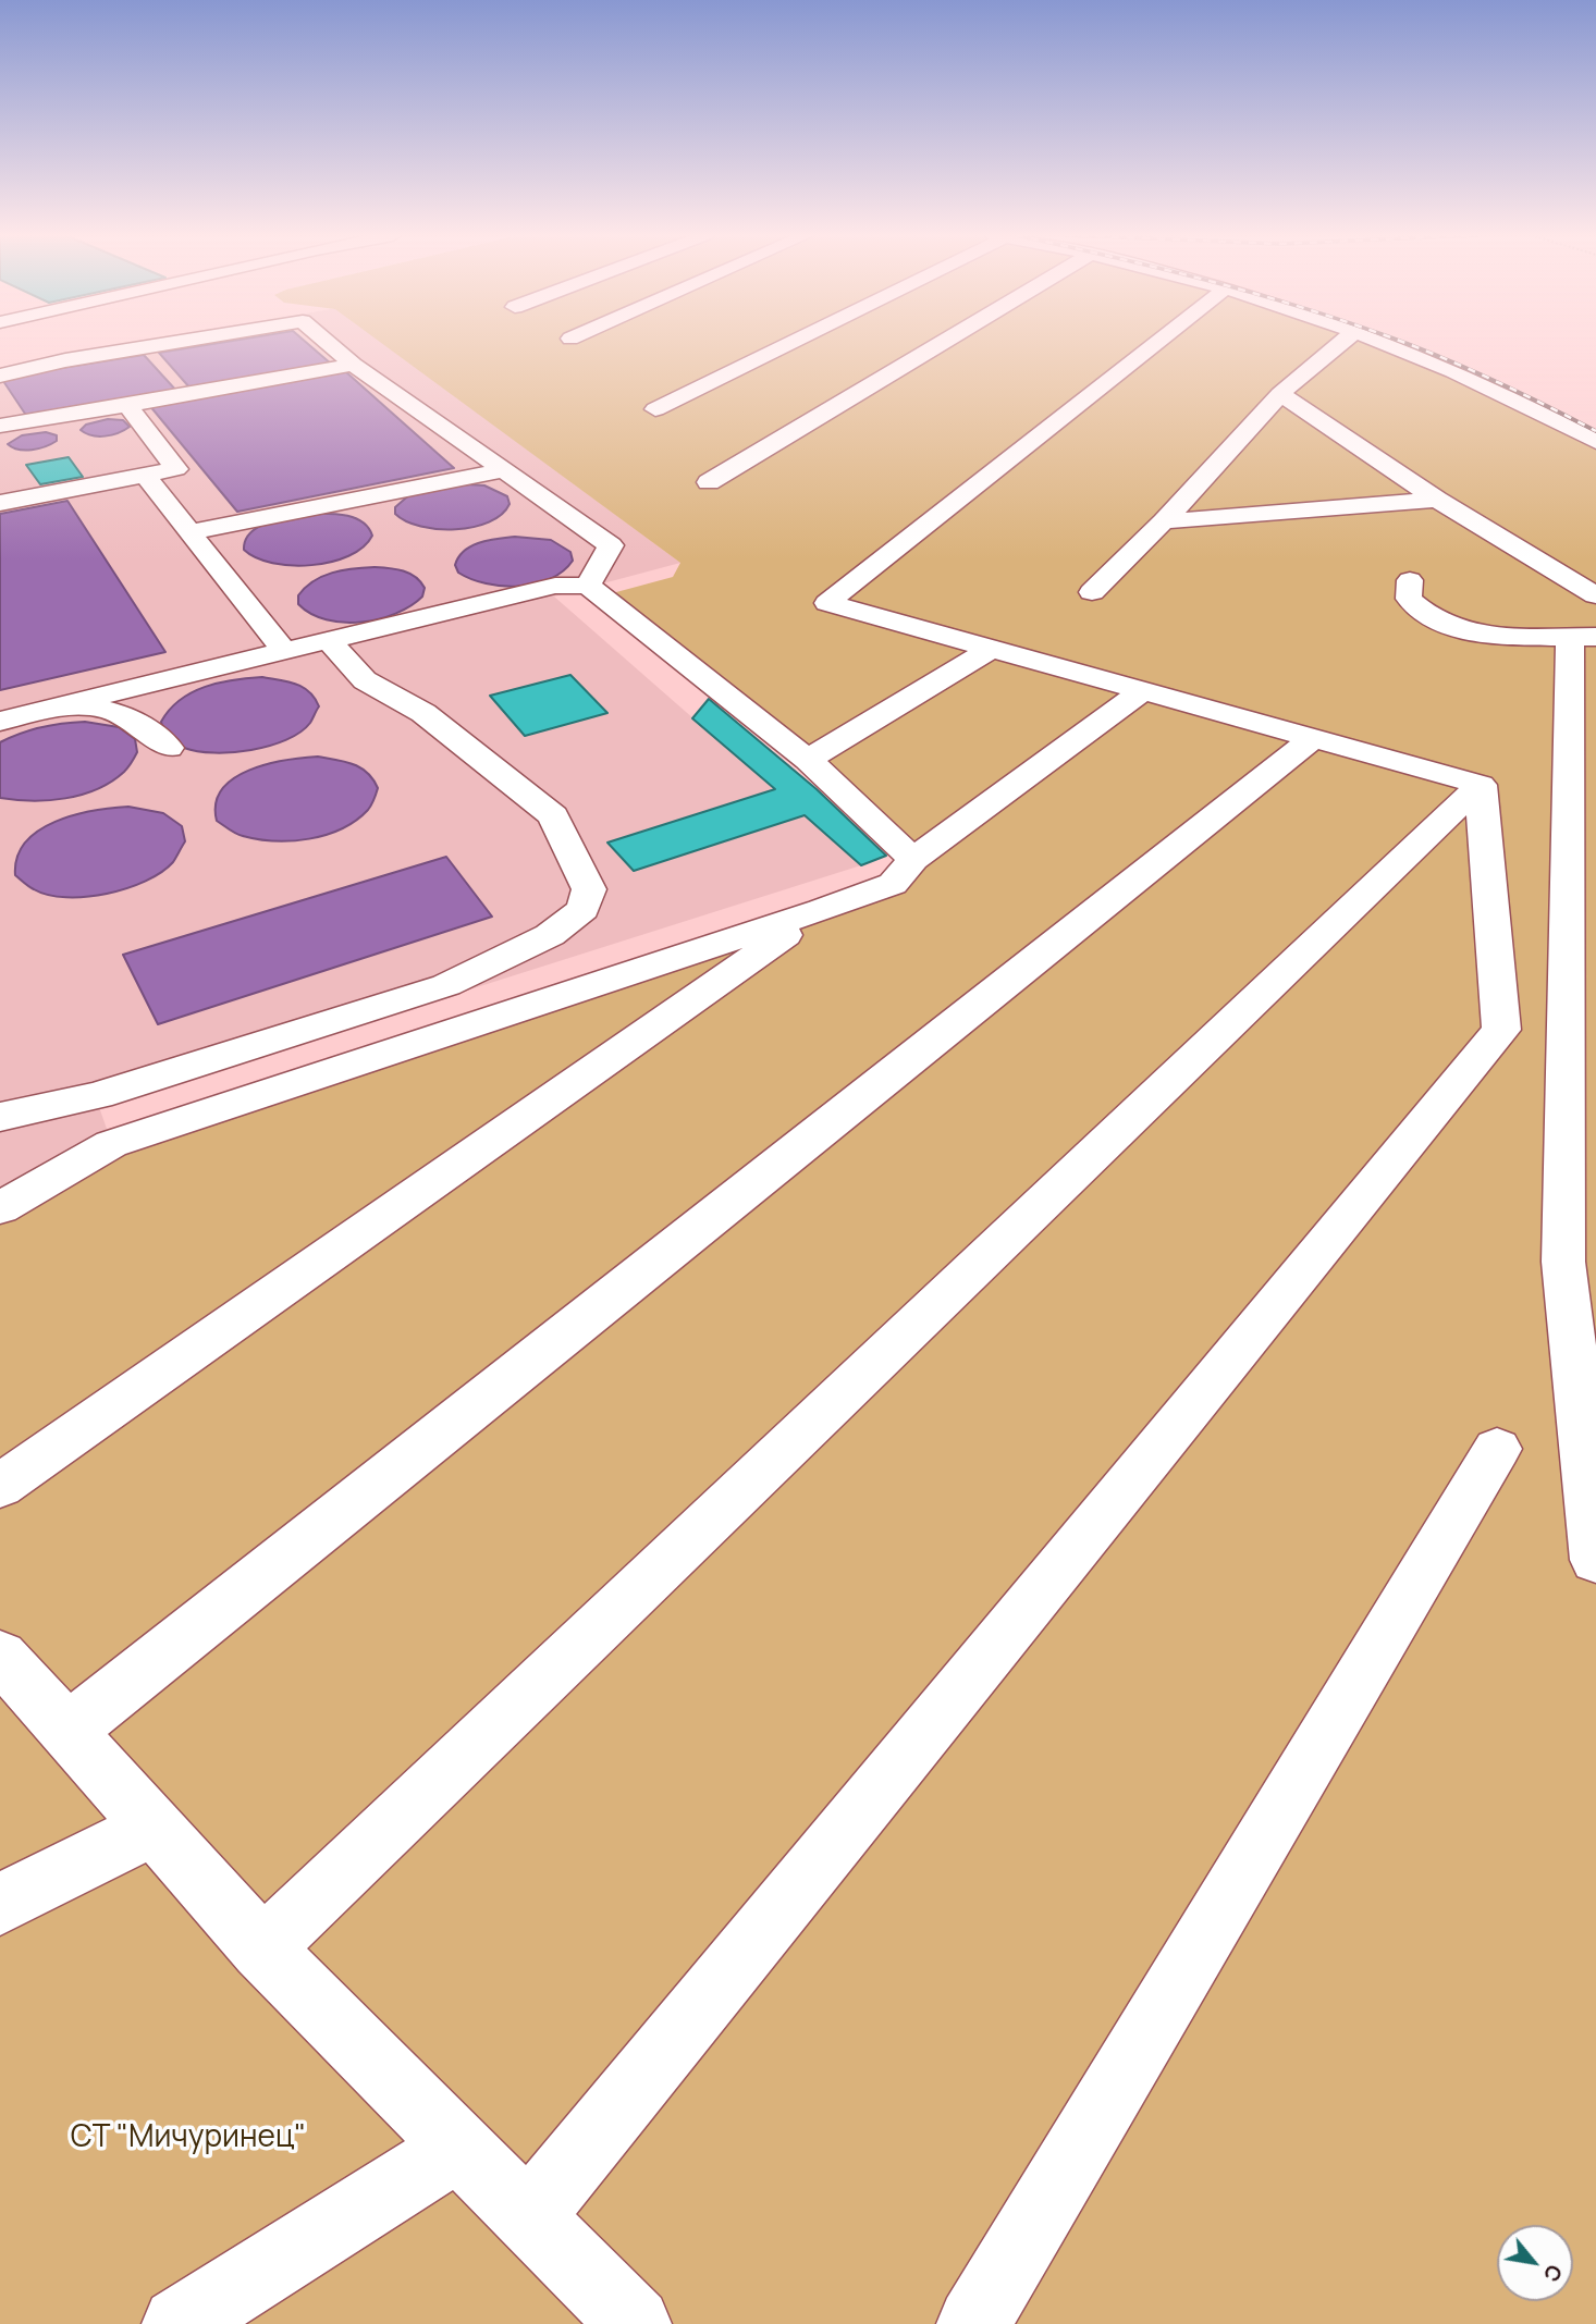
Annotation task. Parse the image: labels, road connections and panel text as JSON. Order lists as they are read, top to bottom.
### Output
{
  "parks": ["СТ \"Мичуринец\""],
  "north": "bottom right"
}
